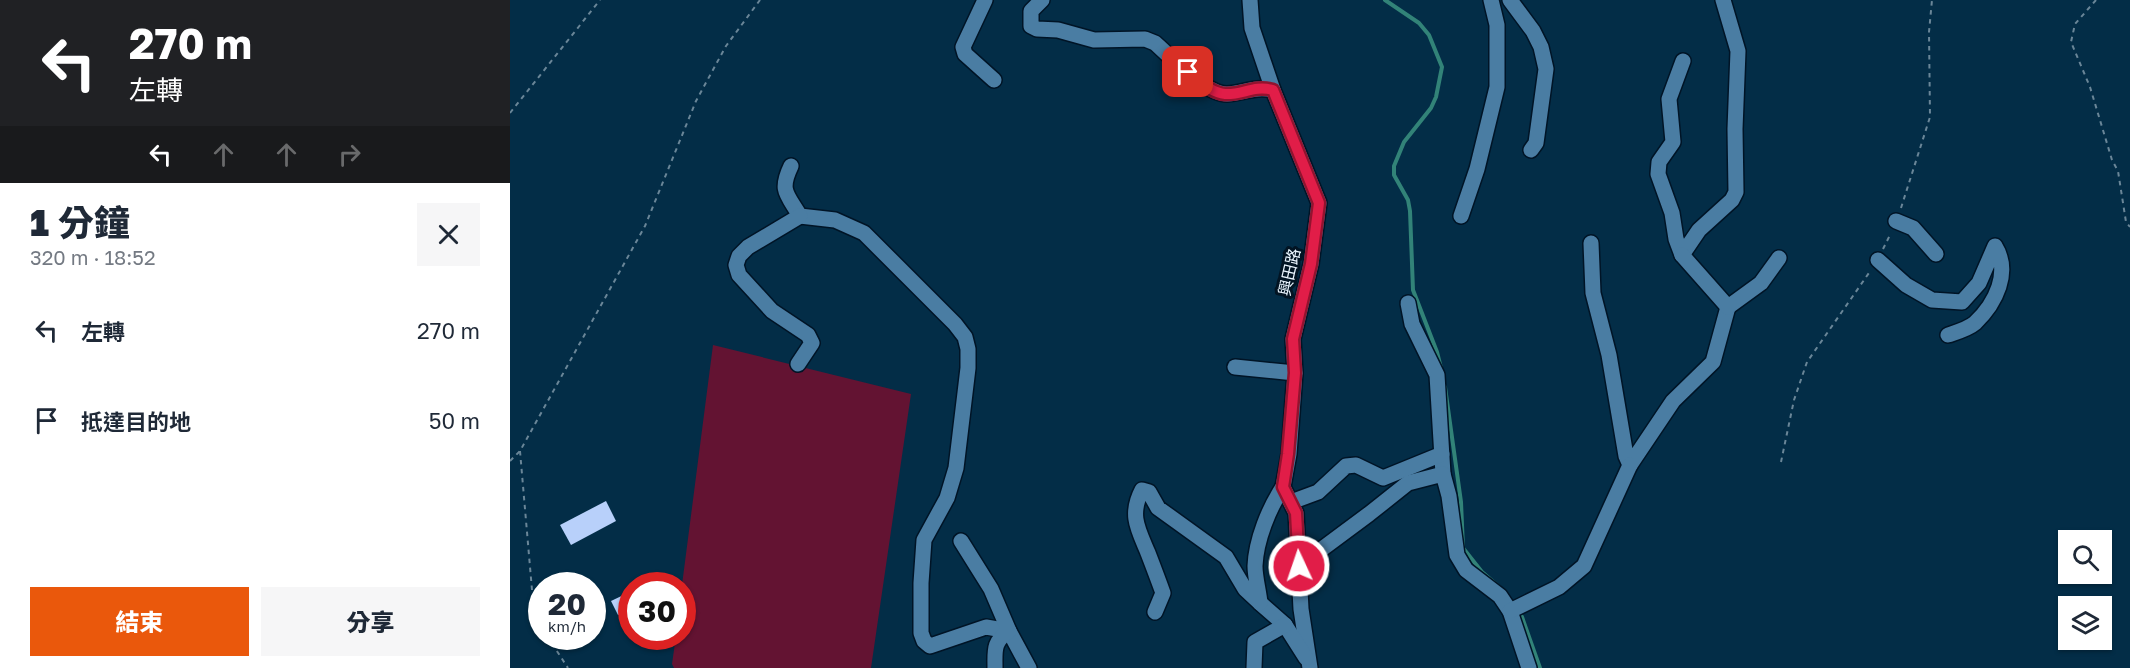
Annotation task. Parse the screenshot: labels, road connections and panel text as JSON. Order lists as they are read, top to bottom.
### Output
{
  "streets": {
    "street": ["興田路"]
  },
  "page": {
    "turn": ["270 m", "左轉"],
    "heading": ["1 分鐘", "320 m · 18:52"],
    "list": [
      {
        "name": "左轉",
        "value": "270 m"
      },
      {
        "name": "抵達目的地",
        "value": "50 m"
      }
    ],
    "speed": "20 km/h",
    "limit": "30",
    "buttons": ["結束", "分享"]
  }
}
